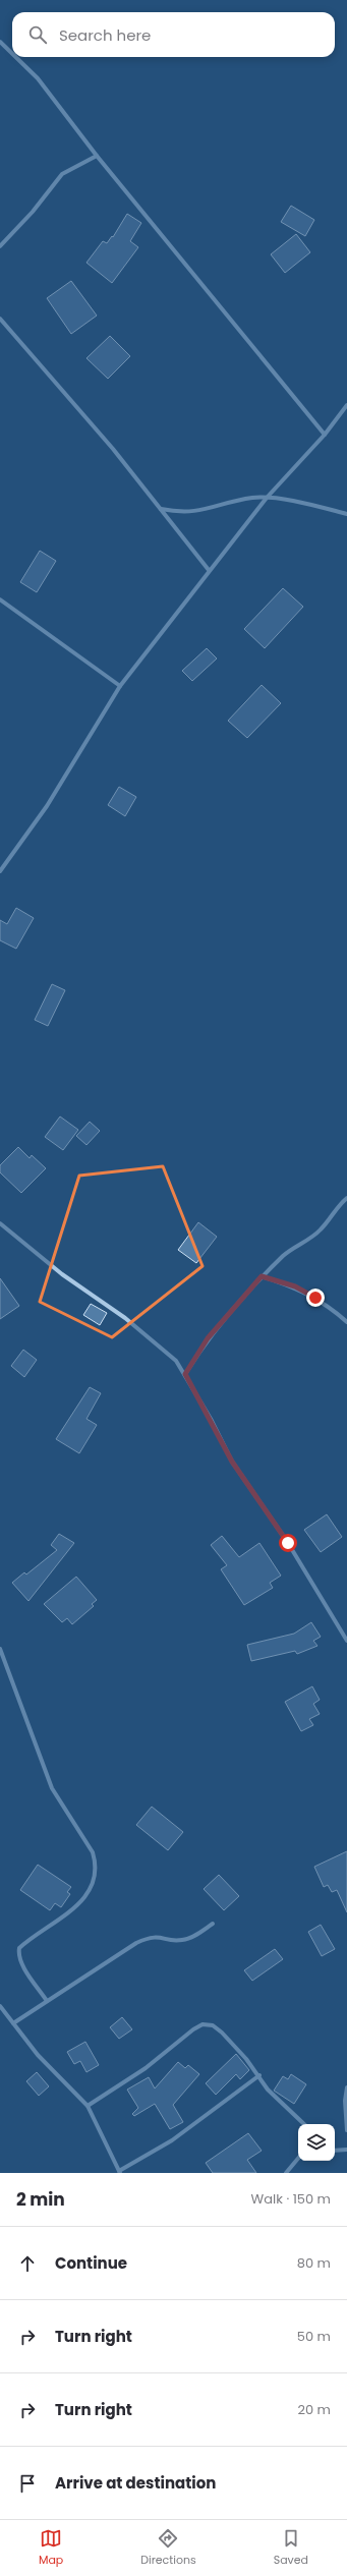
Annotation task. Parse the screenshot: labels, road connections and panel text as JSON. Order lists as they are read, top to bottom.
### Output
{
  "page": {
    "search": "Search here",
    "heading": ["2 min", "Walk · 150 m"],
    "list": [
      ["Continue", "80 m"],
      ["Turn right", "50 m"],
      ["Turn right", "20 m"],
      "Arrive at destination"
    ],
    "nav": ["Map", "Directions", "Saved"]
  }
}
